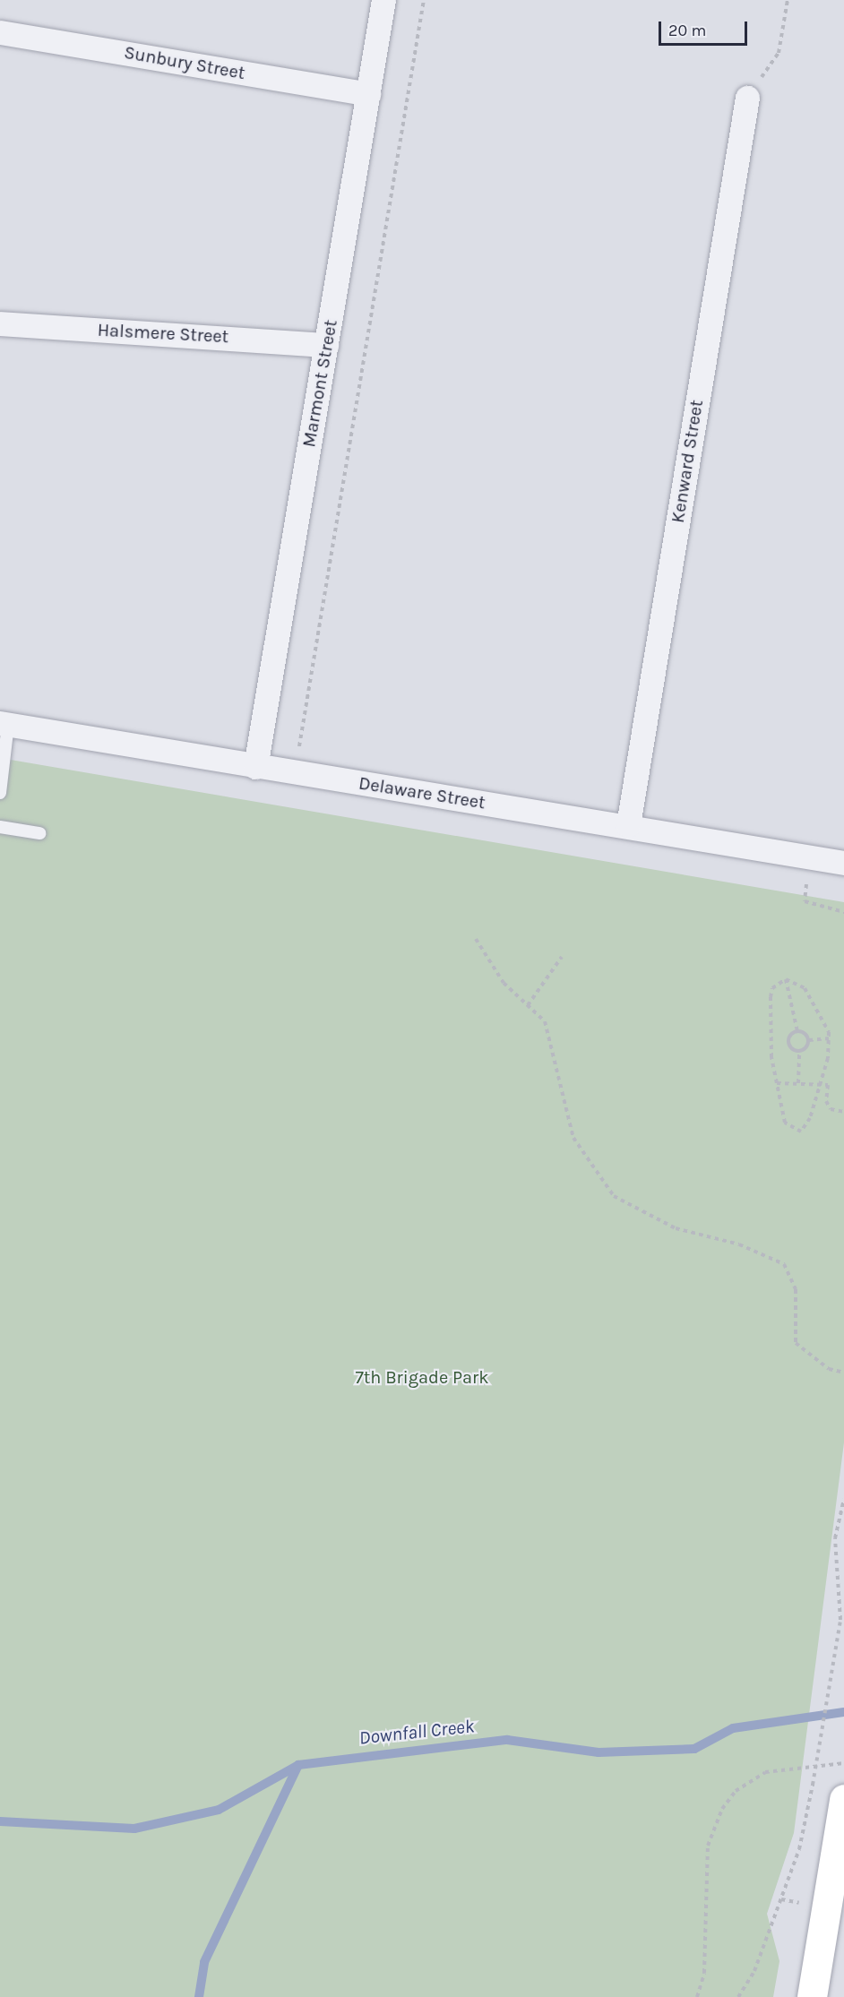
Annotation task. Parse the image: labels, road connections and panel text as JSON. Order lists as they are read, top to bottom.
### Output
{
  "streets": {
    "street": [
      "Sunbury Street",
      "Halsmere Street",
      "Marmont Street",
      "Kenward Street",
      "Delaware Street"
    ]
  },
  "crossings": [
    ["Sunbury Street", "Marmont Street"],
    ["Halsmere Street", "Marmont Street"],
    ["Marmont Street", "Delaware Street"],
    ["Kenward Street", "Delaware Street"]
  ],
  "water": ["Downfall Creek"],
  "parks": ["7th Brigade Park"],
  "scale_bar": "20 m"
}
